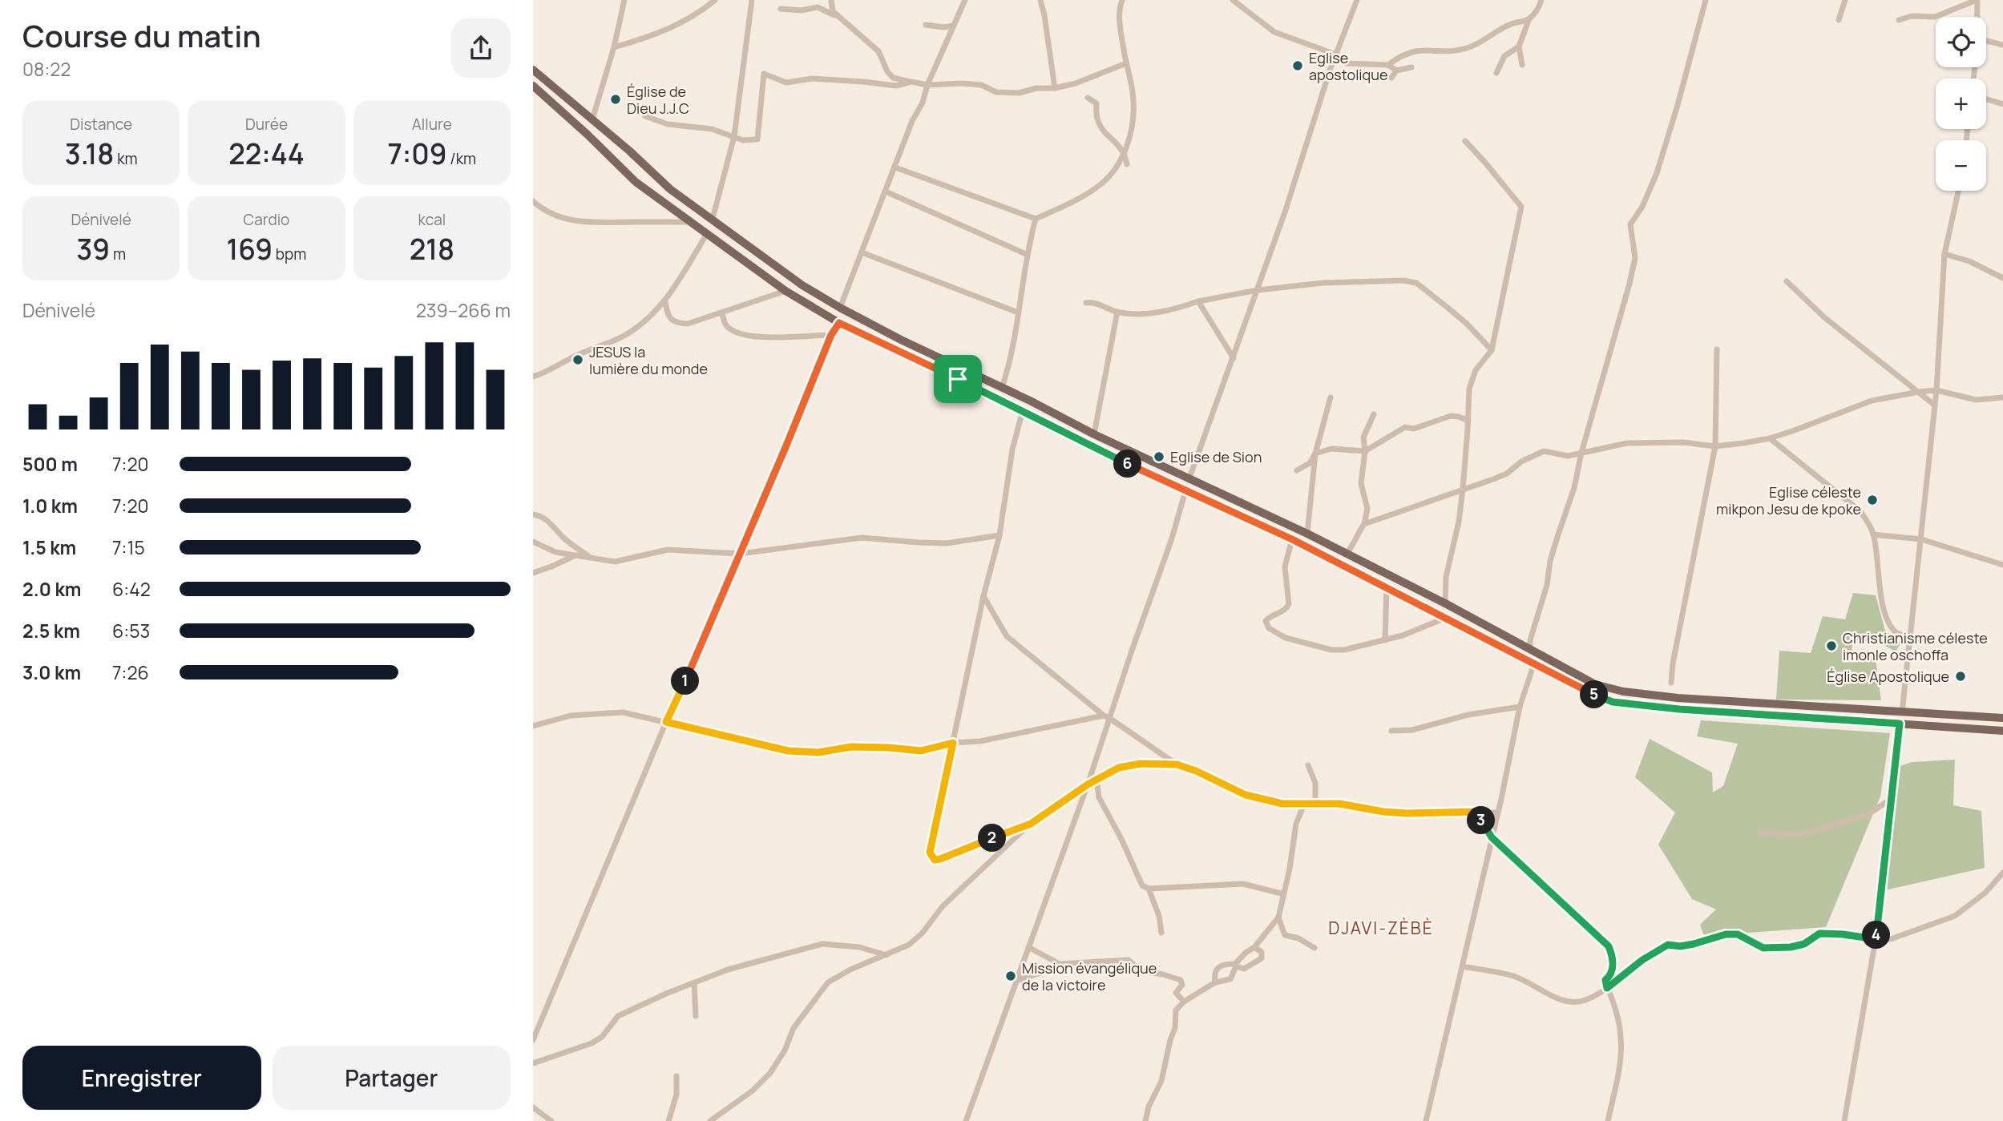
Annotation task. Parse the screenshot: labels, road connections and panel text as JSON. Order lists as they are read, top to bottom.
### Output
{
  "districts": ["DJAVI-ZÈBÈ"],
  "places": [
    "Eglise apostolique",
    "Église de Dieu J.J.C",
    "JESUS la lumière du monde",
    "Eglise de Sion",
    "Eglise céleste mikpon Jesu de kpoke",
    "Christianisme céleste imonle oschoffa",
    "Église Apostolique",
    "Mission évangélique de la victoire"
  ],
  "page": {
    "heading": ["Course du matin", "08:22"],
    "map_buttons": ["+", "−"],
    "stats": [
      ["Distance", "3.18 km"],
      ["Durée", "22:44"],
      ["Allure", "7:09 /km"],
      ["Dénivelé", "39 m"],
      ["Cardio", "169 bpm"],
      ["kcal", "218"]
    ],
    "chart": ["Dénivelé", "239–266 m"],
    "list": [
      {
        "name": "500 m",
        "note": "7:20"
      },
      {
        "name": "1.0 km",
        "note": "7:20"
      },
      {
        "name": "1.5 km",
        "note": "7:15"
      },
      {
        "name": "2.0 km",
        "note": "6:42"
      },
      {
        "name": "2.5 km",
        "note": "6:53"
      },
      {
        "name": "3.0 km",
        "note": "7:26"
      }
    ],
    "pins": [
      "6",
      "1",
      "5",
      "3",
      "2",
      "4"
    ],
    "buttons": ["Enregistrer", "Partager"]
  }
}
